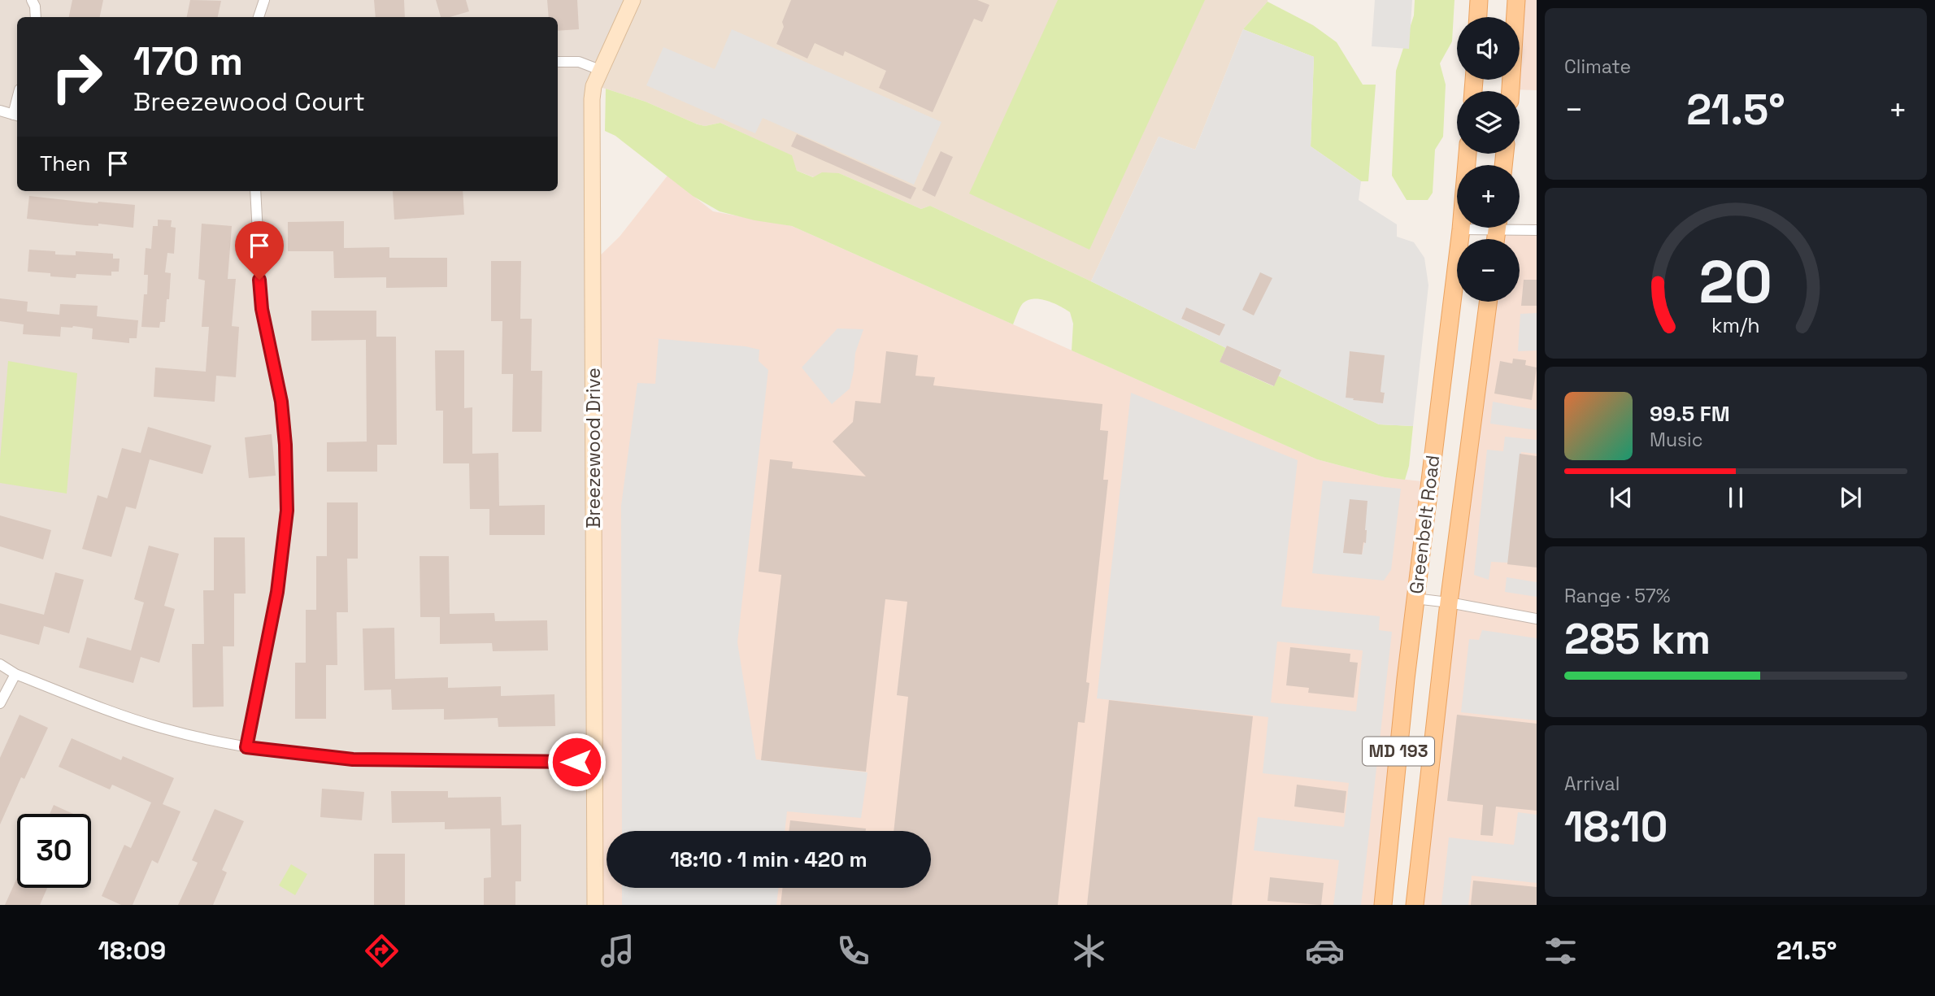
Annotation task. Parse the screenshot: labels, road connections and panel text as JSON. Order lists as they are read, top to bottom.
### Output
{
  "streets": {
    "main road": ["Greenbelt Road", "MD 193"],
    "street": ["Breezewood Drive"]
  },
  "page": {
    "tile": [
      "Climate",
      ["Range · 57%", "285 km"],
      ["Arrival", "18:10"]
    ],
    "map_buttons": ["+", "−"],
    "turn": ["170 m", "Breezewood Court"],
    "heat": ["−", "21.5°", "+"],
    "then": "Then",
    "song": ["99.5 FM", "Music"],
    "limit": "30",
    "trip": "18:10 · 1 min · 420 m",
    "tabs": ["18:09", "21.5°"],
    "gauge": ["20", "km/h"]
  }
}
